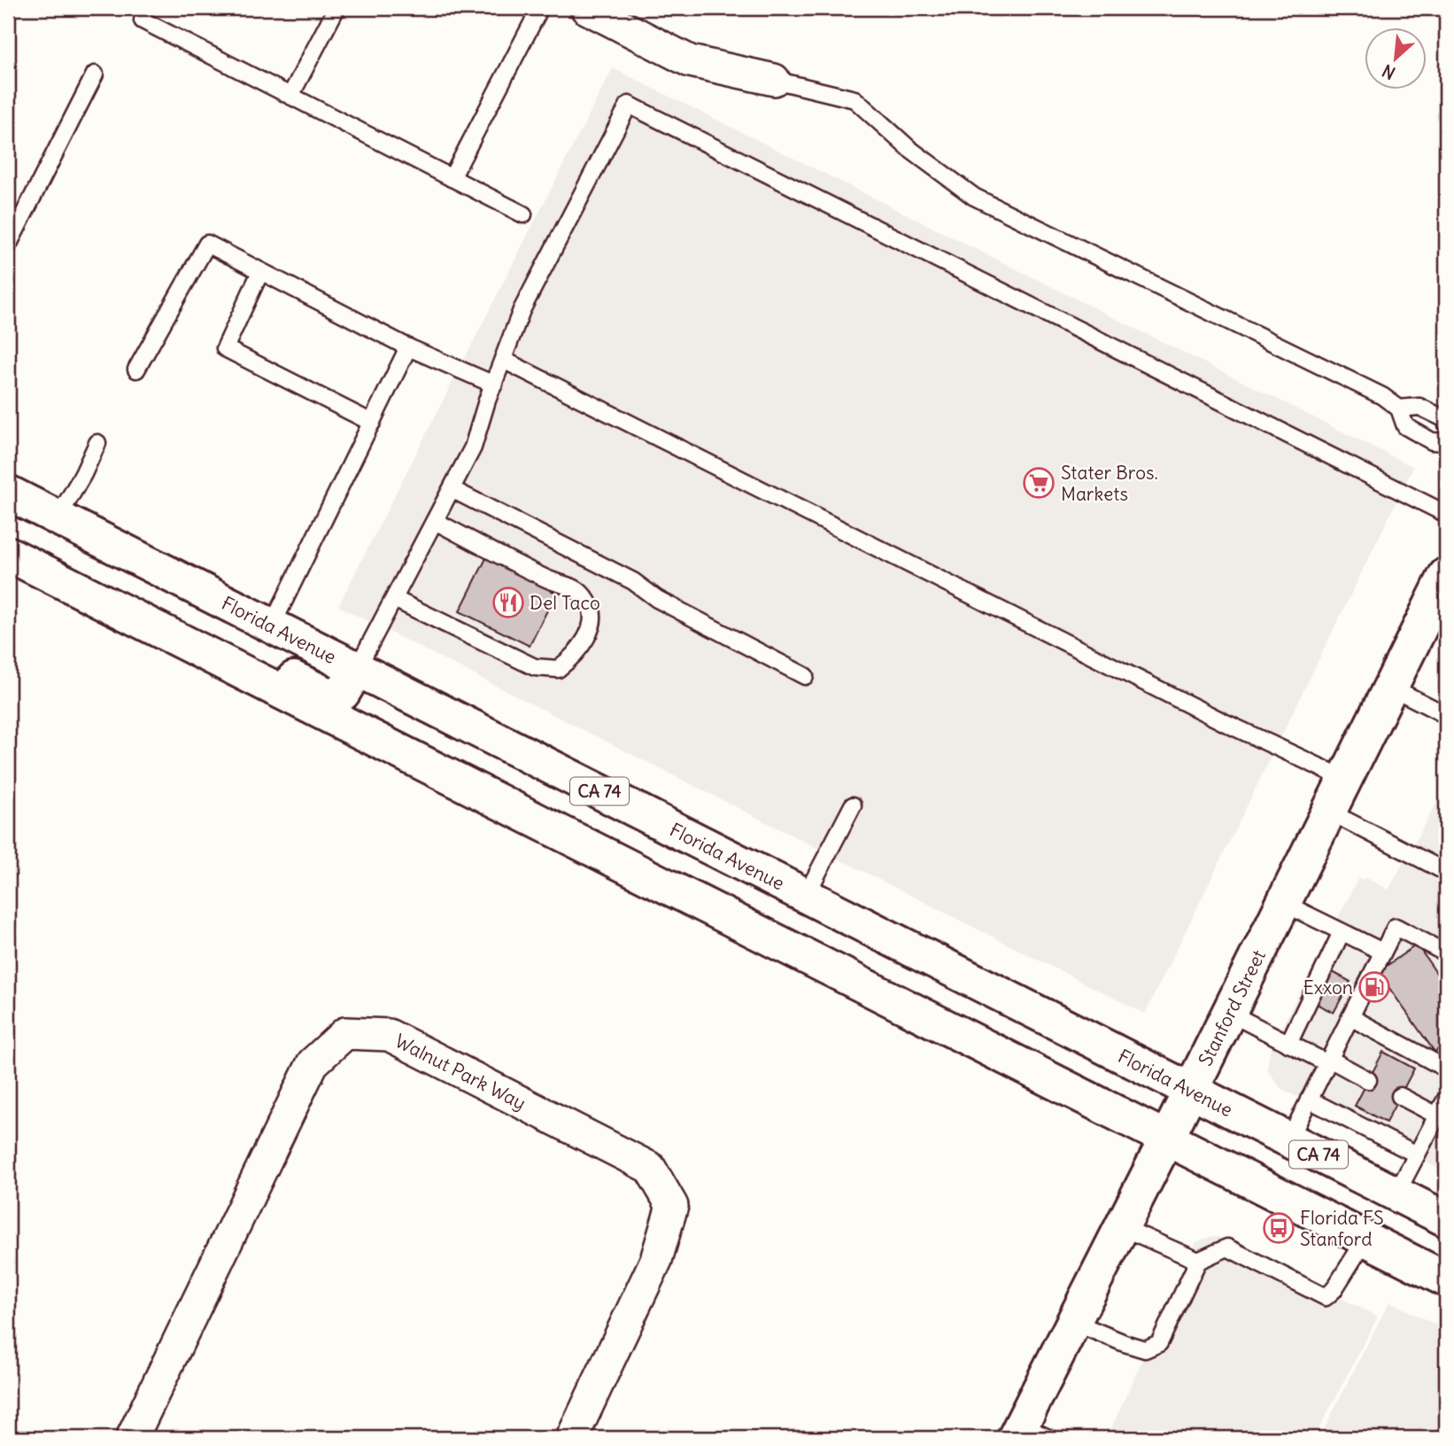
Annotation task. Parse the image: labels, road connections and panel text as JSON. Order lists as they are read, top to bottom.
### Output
{
  "streets": {
    "main road": ["Florida Avenue", "CA 74", "Stanford Street"],
    "street": ["Walnut Park Way"]
  },
  "crossings": [
    ["Florida Avenue", "Stanford Street"]
  ],
  "places": {
    "supermarket": ["Stater Bros. Markets"],
    "restaurant": ["Del Taco"],
    "fuel station": ["Exxon"],
    "bus stop": ["Florida FS Stanford"]
  },
  "north": "bottom left"
}
